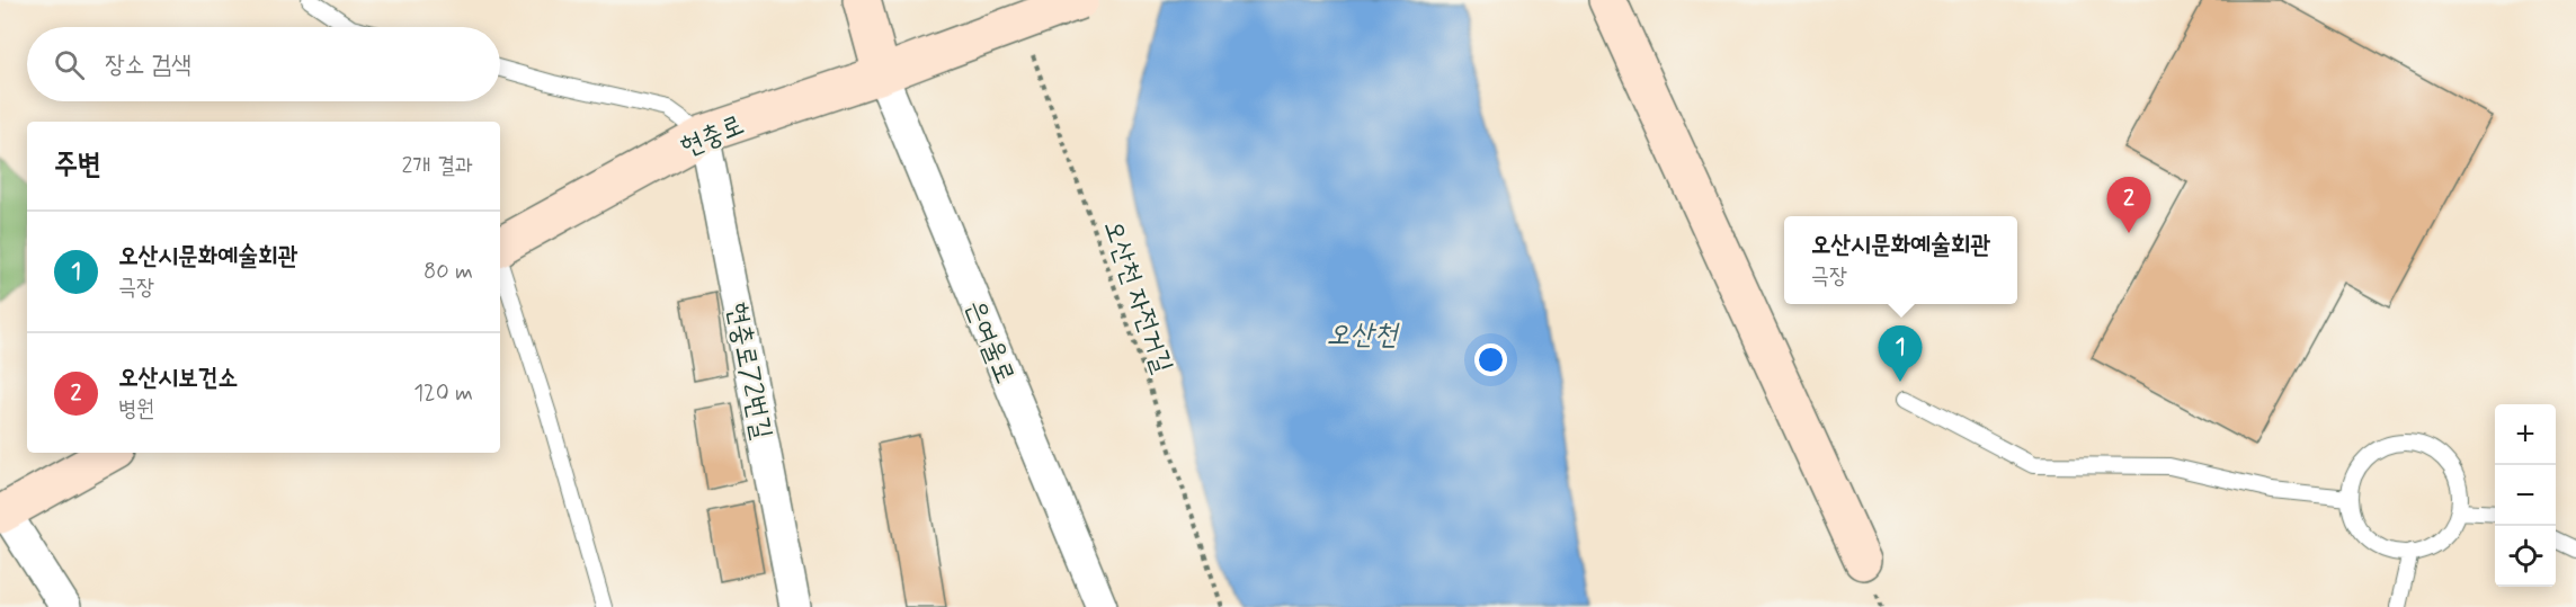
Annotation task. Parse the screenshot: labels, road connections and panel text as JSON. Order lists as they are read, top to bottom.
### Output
{
  "streets": {
    "street": ["현충로", "은여울로", "현충로72번길"],
    "path": ["오산천 자전거길"]
  },
  "crossings": [
    ["현충로", "은여울로"],
    ["현충로", "현충로72번길"]
  ],
  "water": ["오산천"],
  "page": {
    "search": "장소 검색",
    "heading": ["주변", "2개 결과"],
    "pins": ["2", "1"],
    "list": [
      {
        "mark": "1",
        "name": "오산시문화예술회관",
        "note": "극장",
        "value": "80 m"
      },
      {
        "mark": "2",
        "name": "오산시보건소",
        "note": "병원",
        "value": "120 m"
      }
    ],
    "popup": ["오산시문화예술회관", "극장"],
    "map_buttons": ["+", "−"]
  }
}
